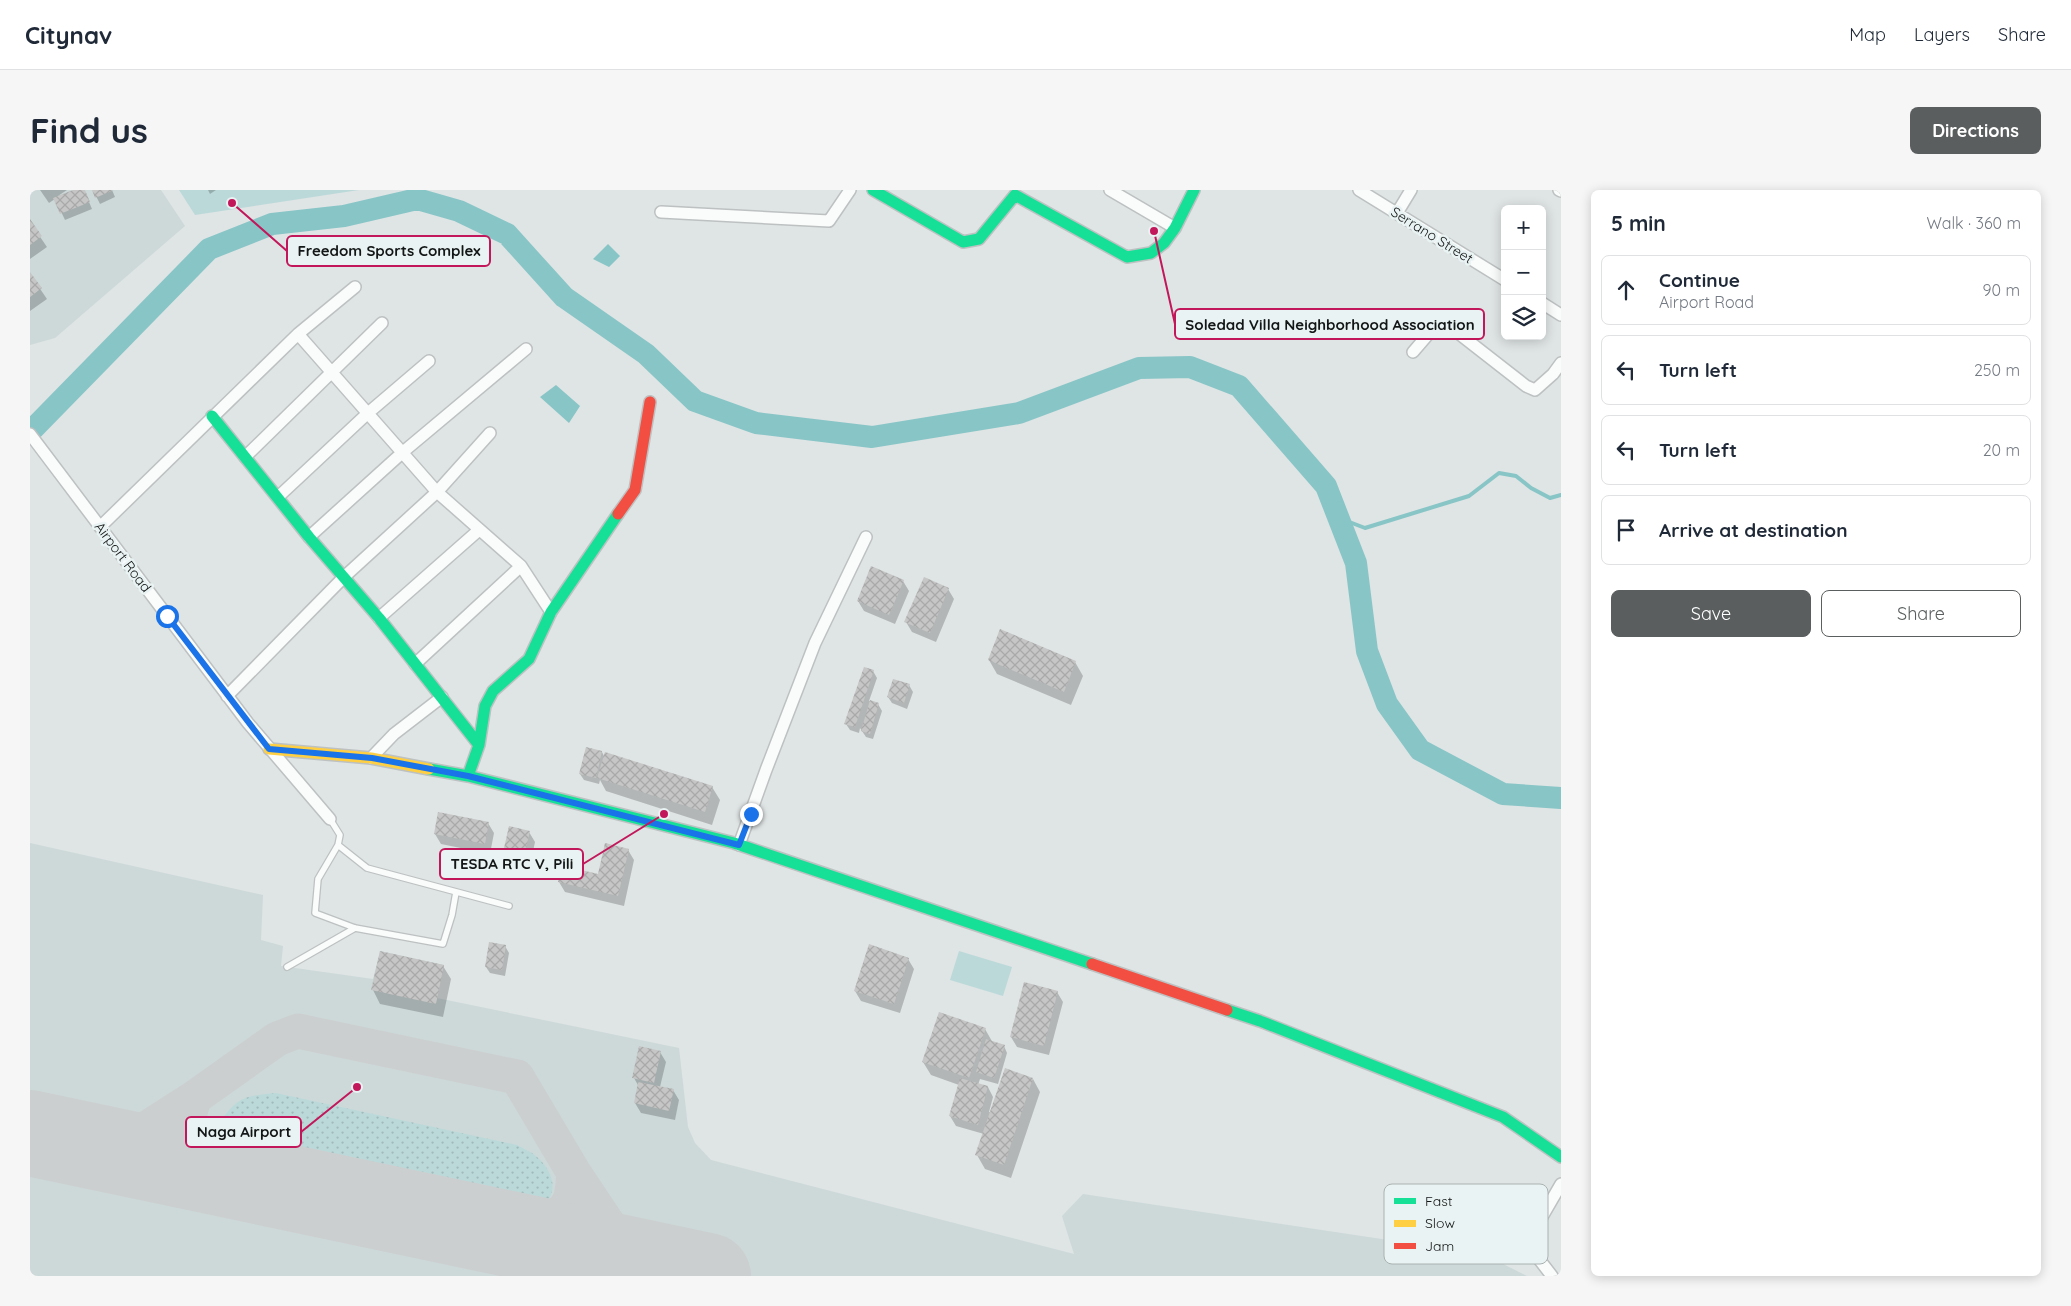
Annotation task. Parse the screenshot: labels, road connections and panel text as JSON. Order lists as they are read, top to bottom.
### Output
{
  "streets": {
    "street": ["Serrano Street", "Airport Road"]
  },
  "places": [
    "Freedom Sports Complex",
    "Soledad Villa Neighborhood Association",
    "TESDA RTC V, Pili",
    "Naga Airport"
  ],
  "legend": ["Fast", "Slow", "Jam"],
  "page": {
    "header": "Citynav",
    "nav": ["Map", "Layers", "Share"],
    "buttons": [
      "Directions",
      ["Save", "Share"]
    ],
    "title": "Find us",
    "heading": ["5 min", "Walk · 360 m"],
    "map_buttons": ["+", "−"],
    "list": [
      ["Continue", "Airport Road", "90 m"],
      ["Turn left", "250 m"],
      ["Turn left", "20 m"],
      "Arrive at destination"
    ]
  }
}
